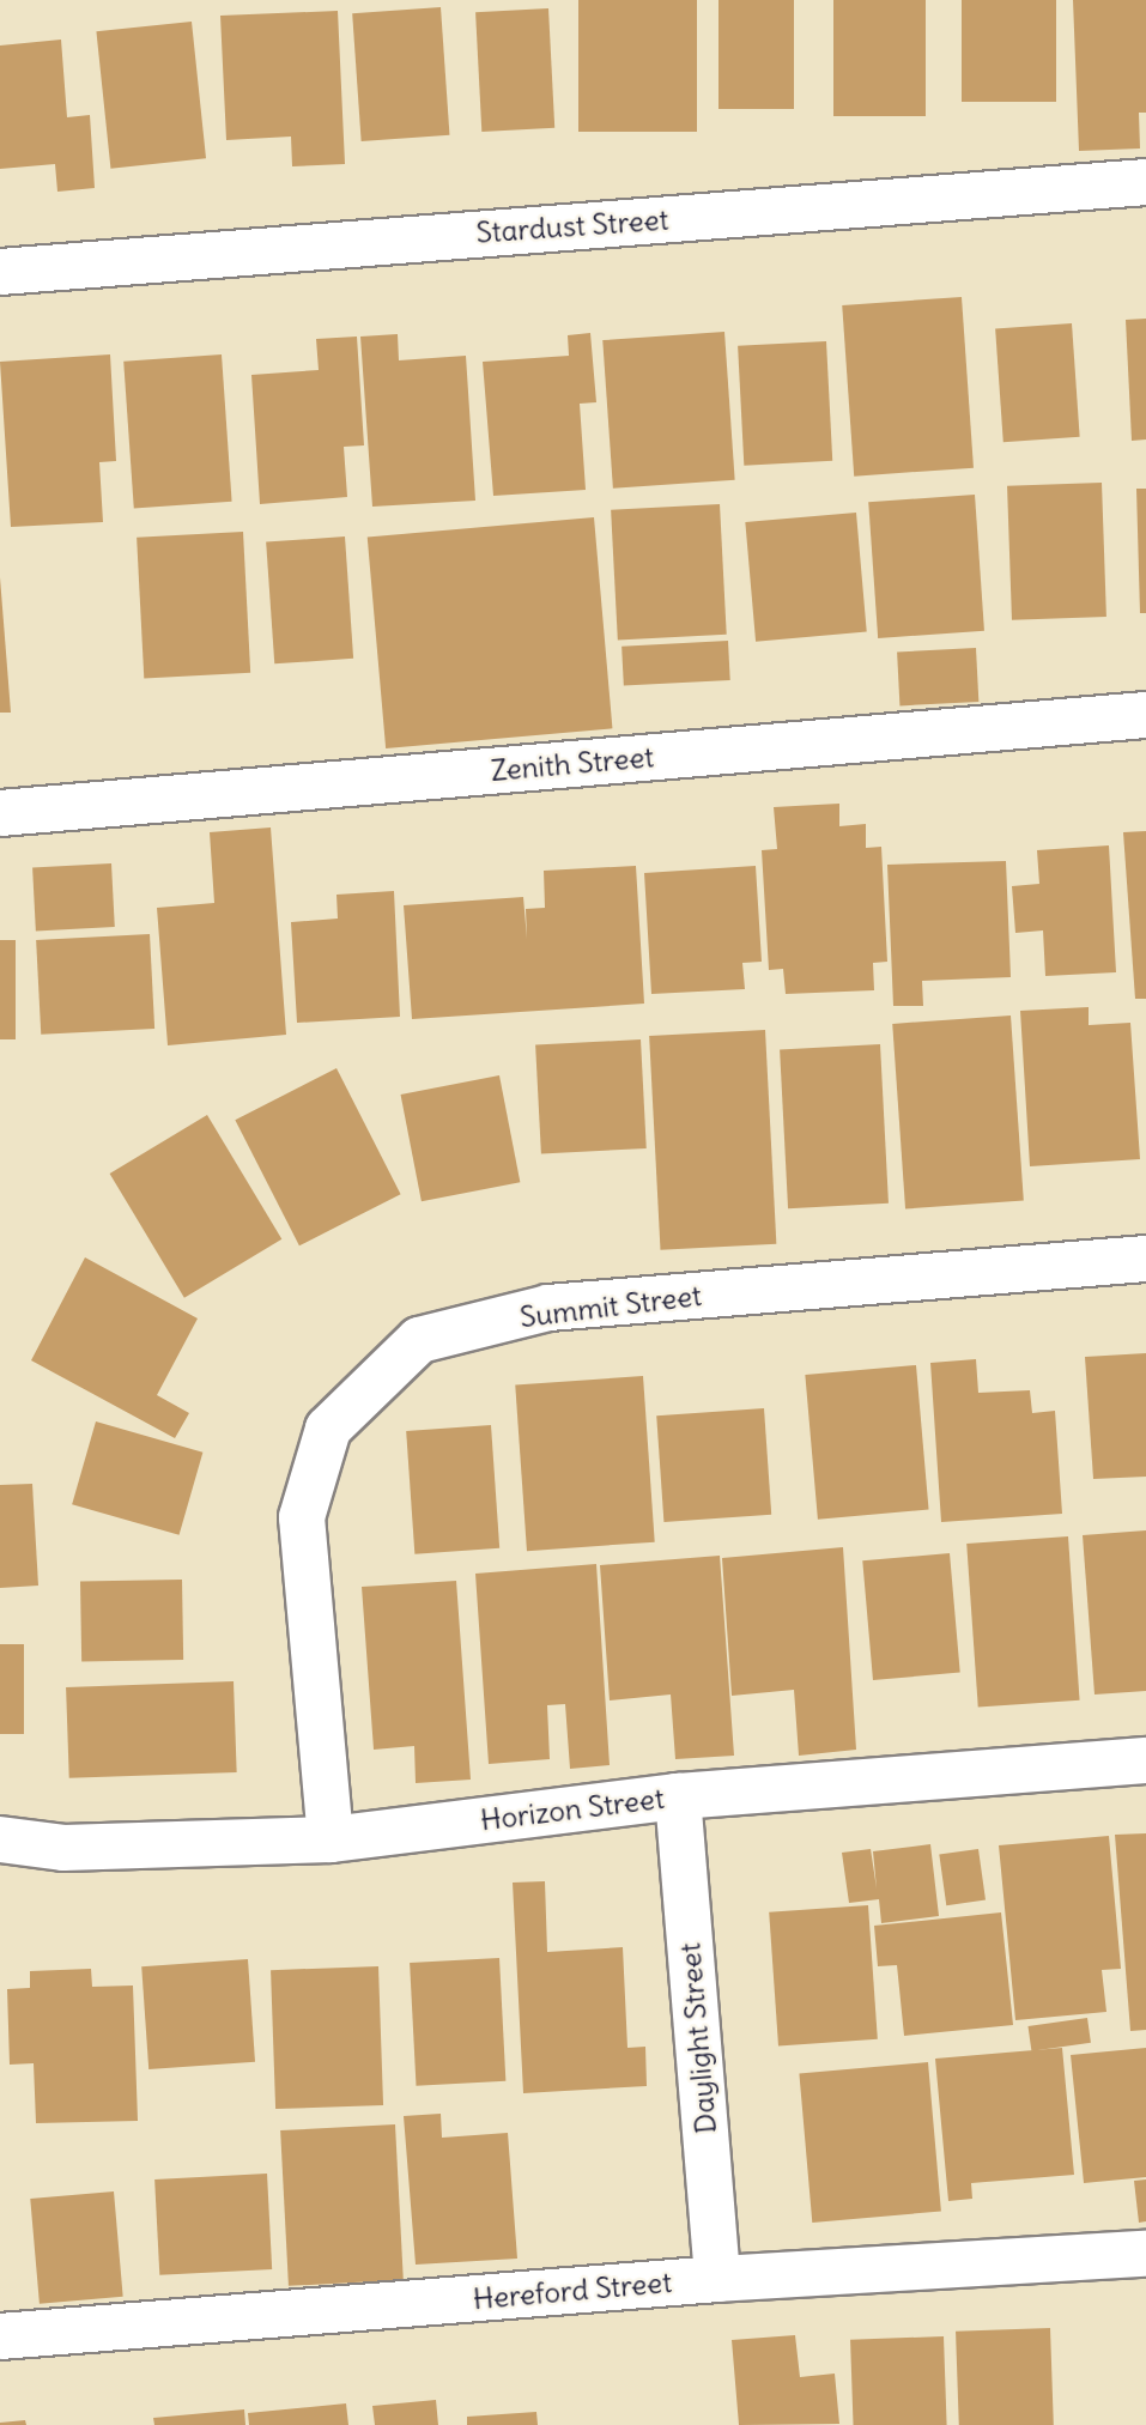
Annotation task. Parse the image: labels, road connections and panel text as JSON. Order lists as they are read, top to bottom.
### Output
{
  "streets": {
    "street": [
      "Stardust Street",
      "Zenith Street",
      "Summit Street",
      "Horizon Street",
      "Daylight Street",
      "Hereford Street"
    ]
  },
  "crossings": [
    ["Summit Street", "Horizon Street"],
    ["Horizon Street", "Daylight Street"],
    ["Daylight Street", "Hereford Street"]
  ]
}
